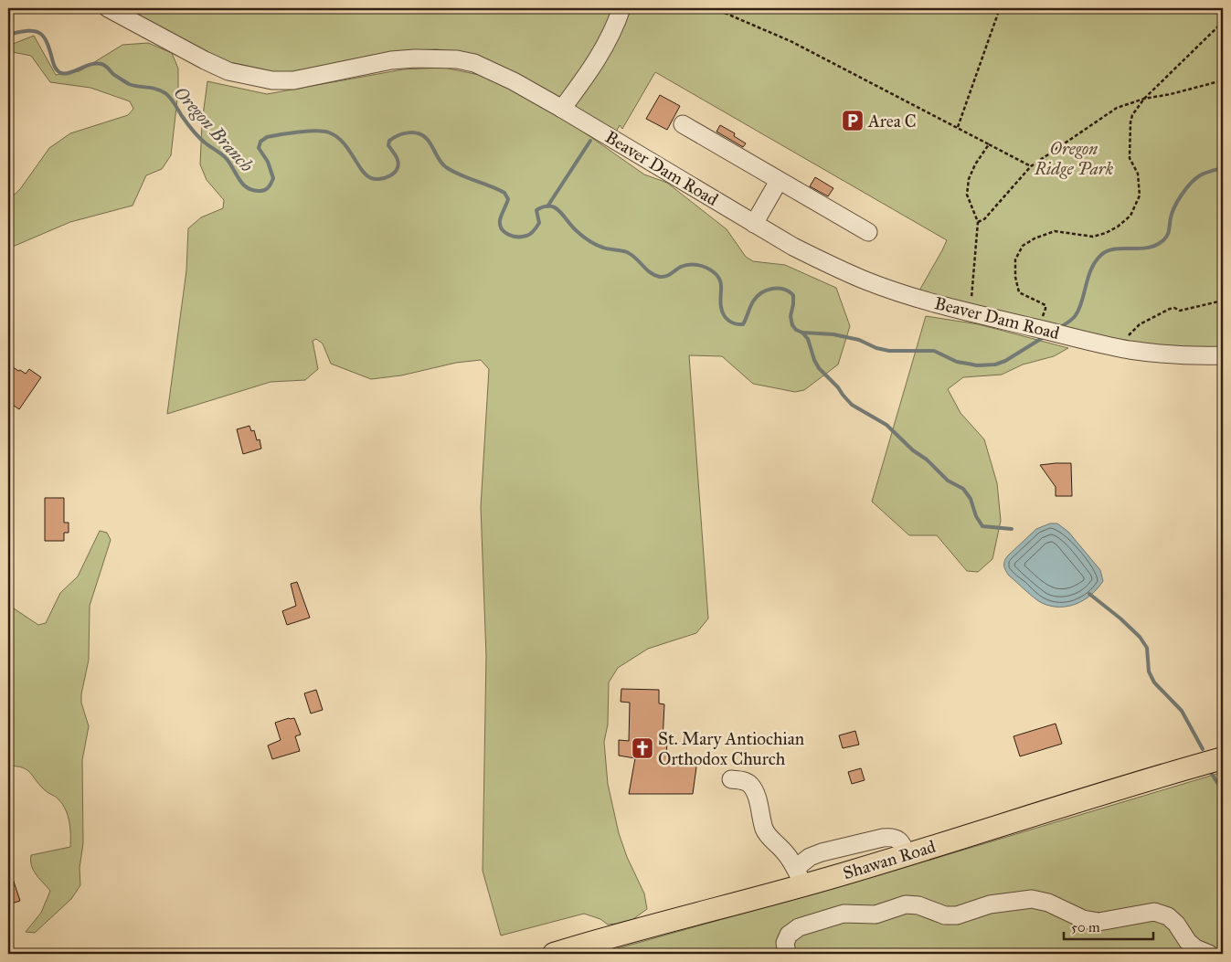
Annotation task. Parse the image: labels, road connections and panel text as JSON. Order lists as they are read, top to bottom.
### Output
{
  "streets": {
    "main road": ["Shawan Road"],
    "street": ["Beaver Dam Road"]
  },
  "water": ["Oregon Branch"],
  "parks": ["Oregon Ridge Park"],
  "places": {
    "parking": ["Area C"],
    "church": ["St. Mary Antiochian Orthodox Church"]
  },
  "scale_bar": "50 m"
}
